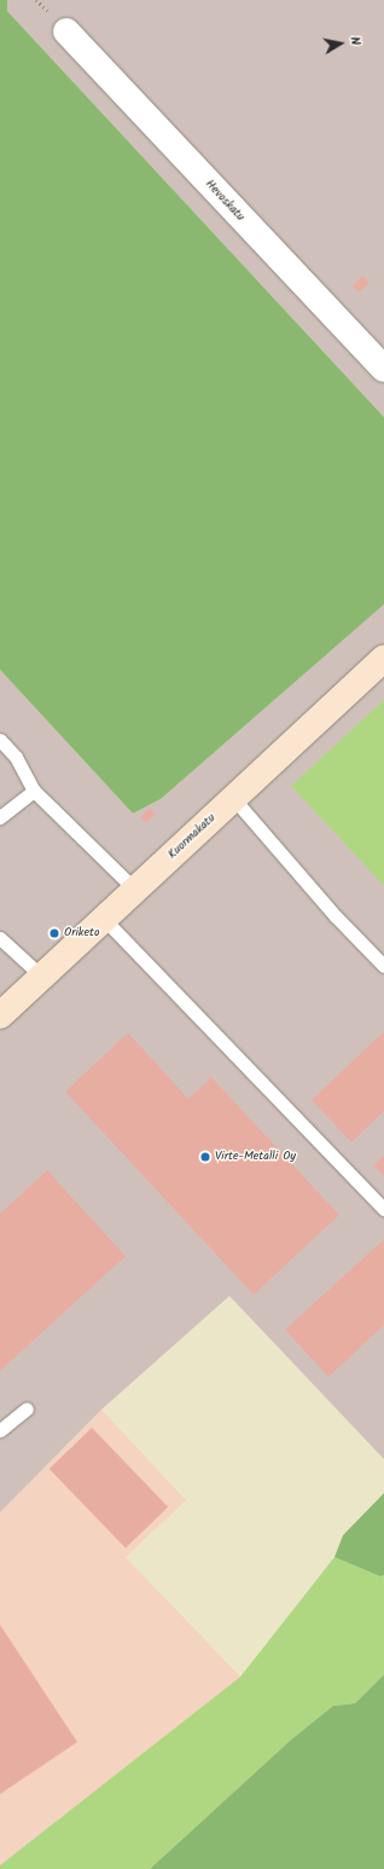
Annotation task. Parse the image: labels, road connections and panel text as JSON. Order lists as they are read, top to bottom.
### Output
{
  "streets": {
    "street": ["Hevoskatu", "Kuormakatu"]
  },
  "places": ["Oriketo", "Virte-Metalli Oy"],
  "north": "right"
}
